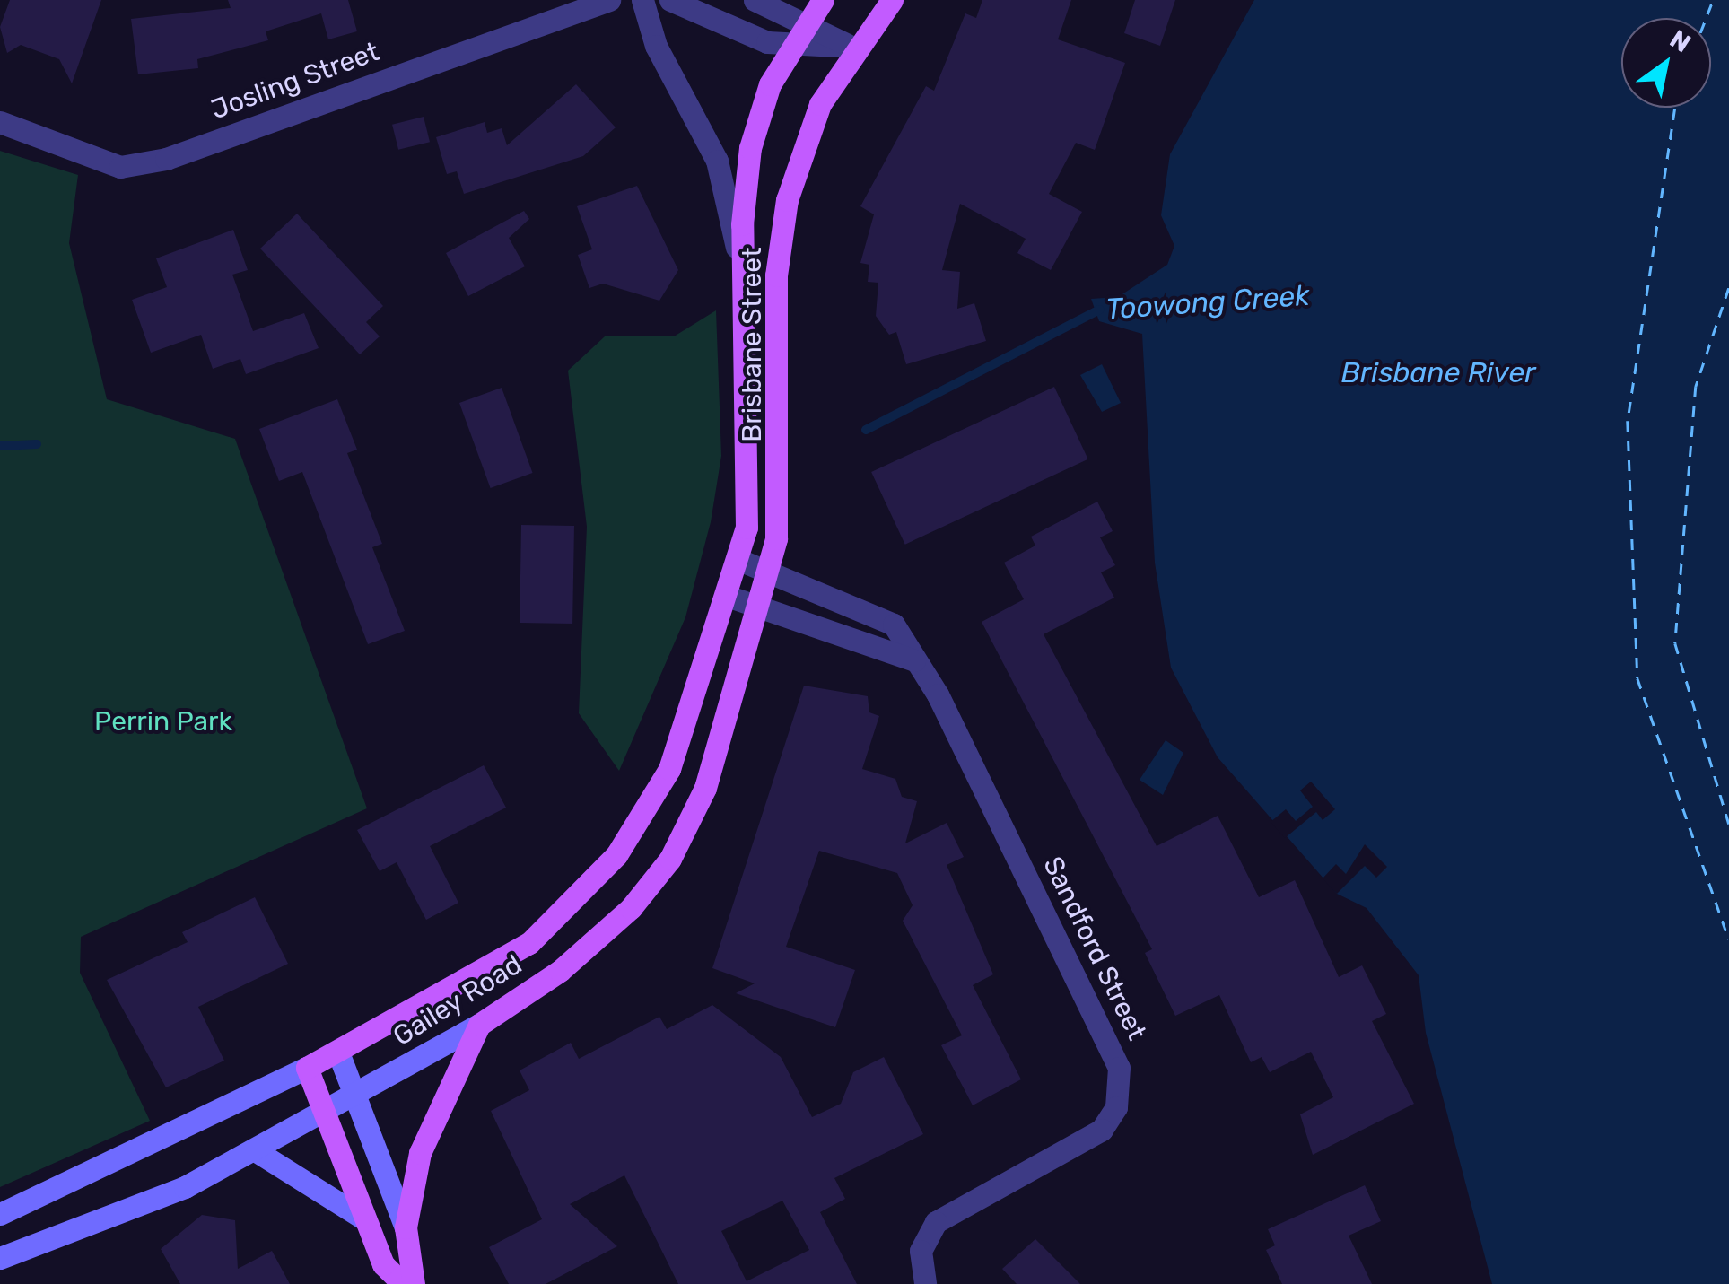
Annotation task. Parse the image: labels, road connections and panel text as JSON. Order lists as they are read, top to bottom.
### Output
{
  "streets": {
    "main road": ["Brisbane Street", "Gailey Road"],
    "street": ["Josling Street", "Sandford Street"]
  },
  "crossings": [
    ["Brisbane Street", "Sandford Street"],
    ["Brisbane Street", "Gailey Road"],
    ["Sandford Street", "Gailey Road"]
  ],
  "water": ["Toowong Creek", "Brisbane River"],
  "parks": ["Perrin Park"],
  "north": "top right"
}
